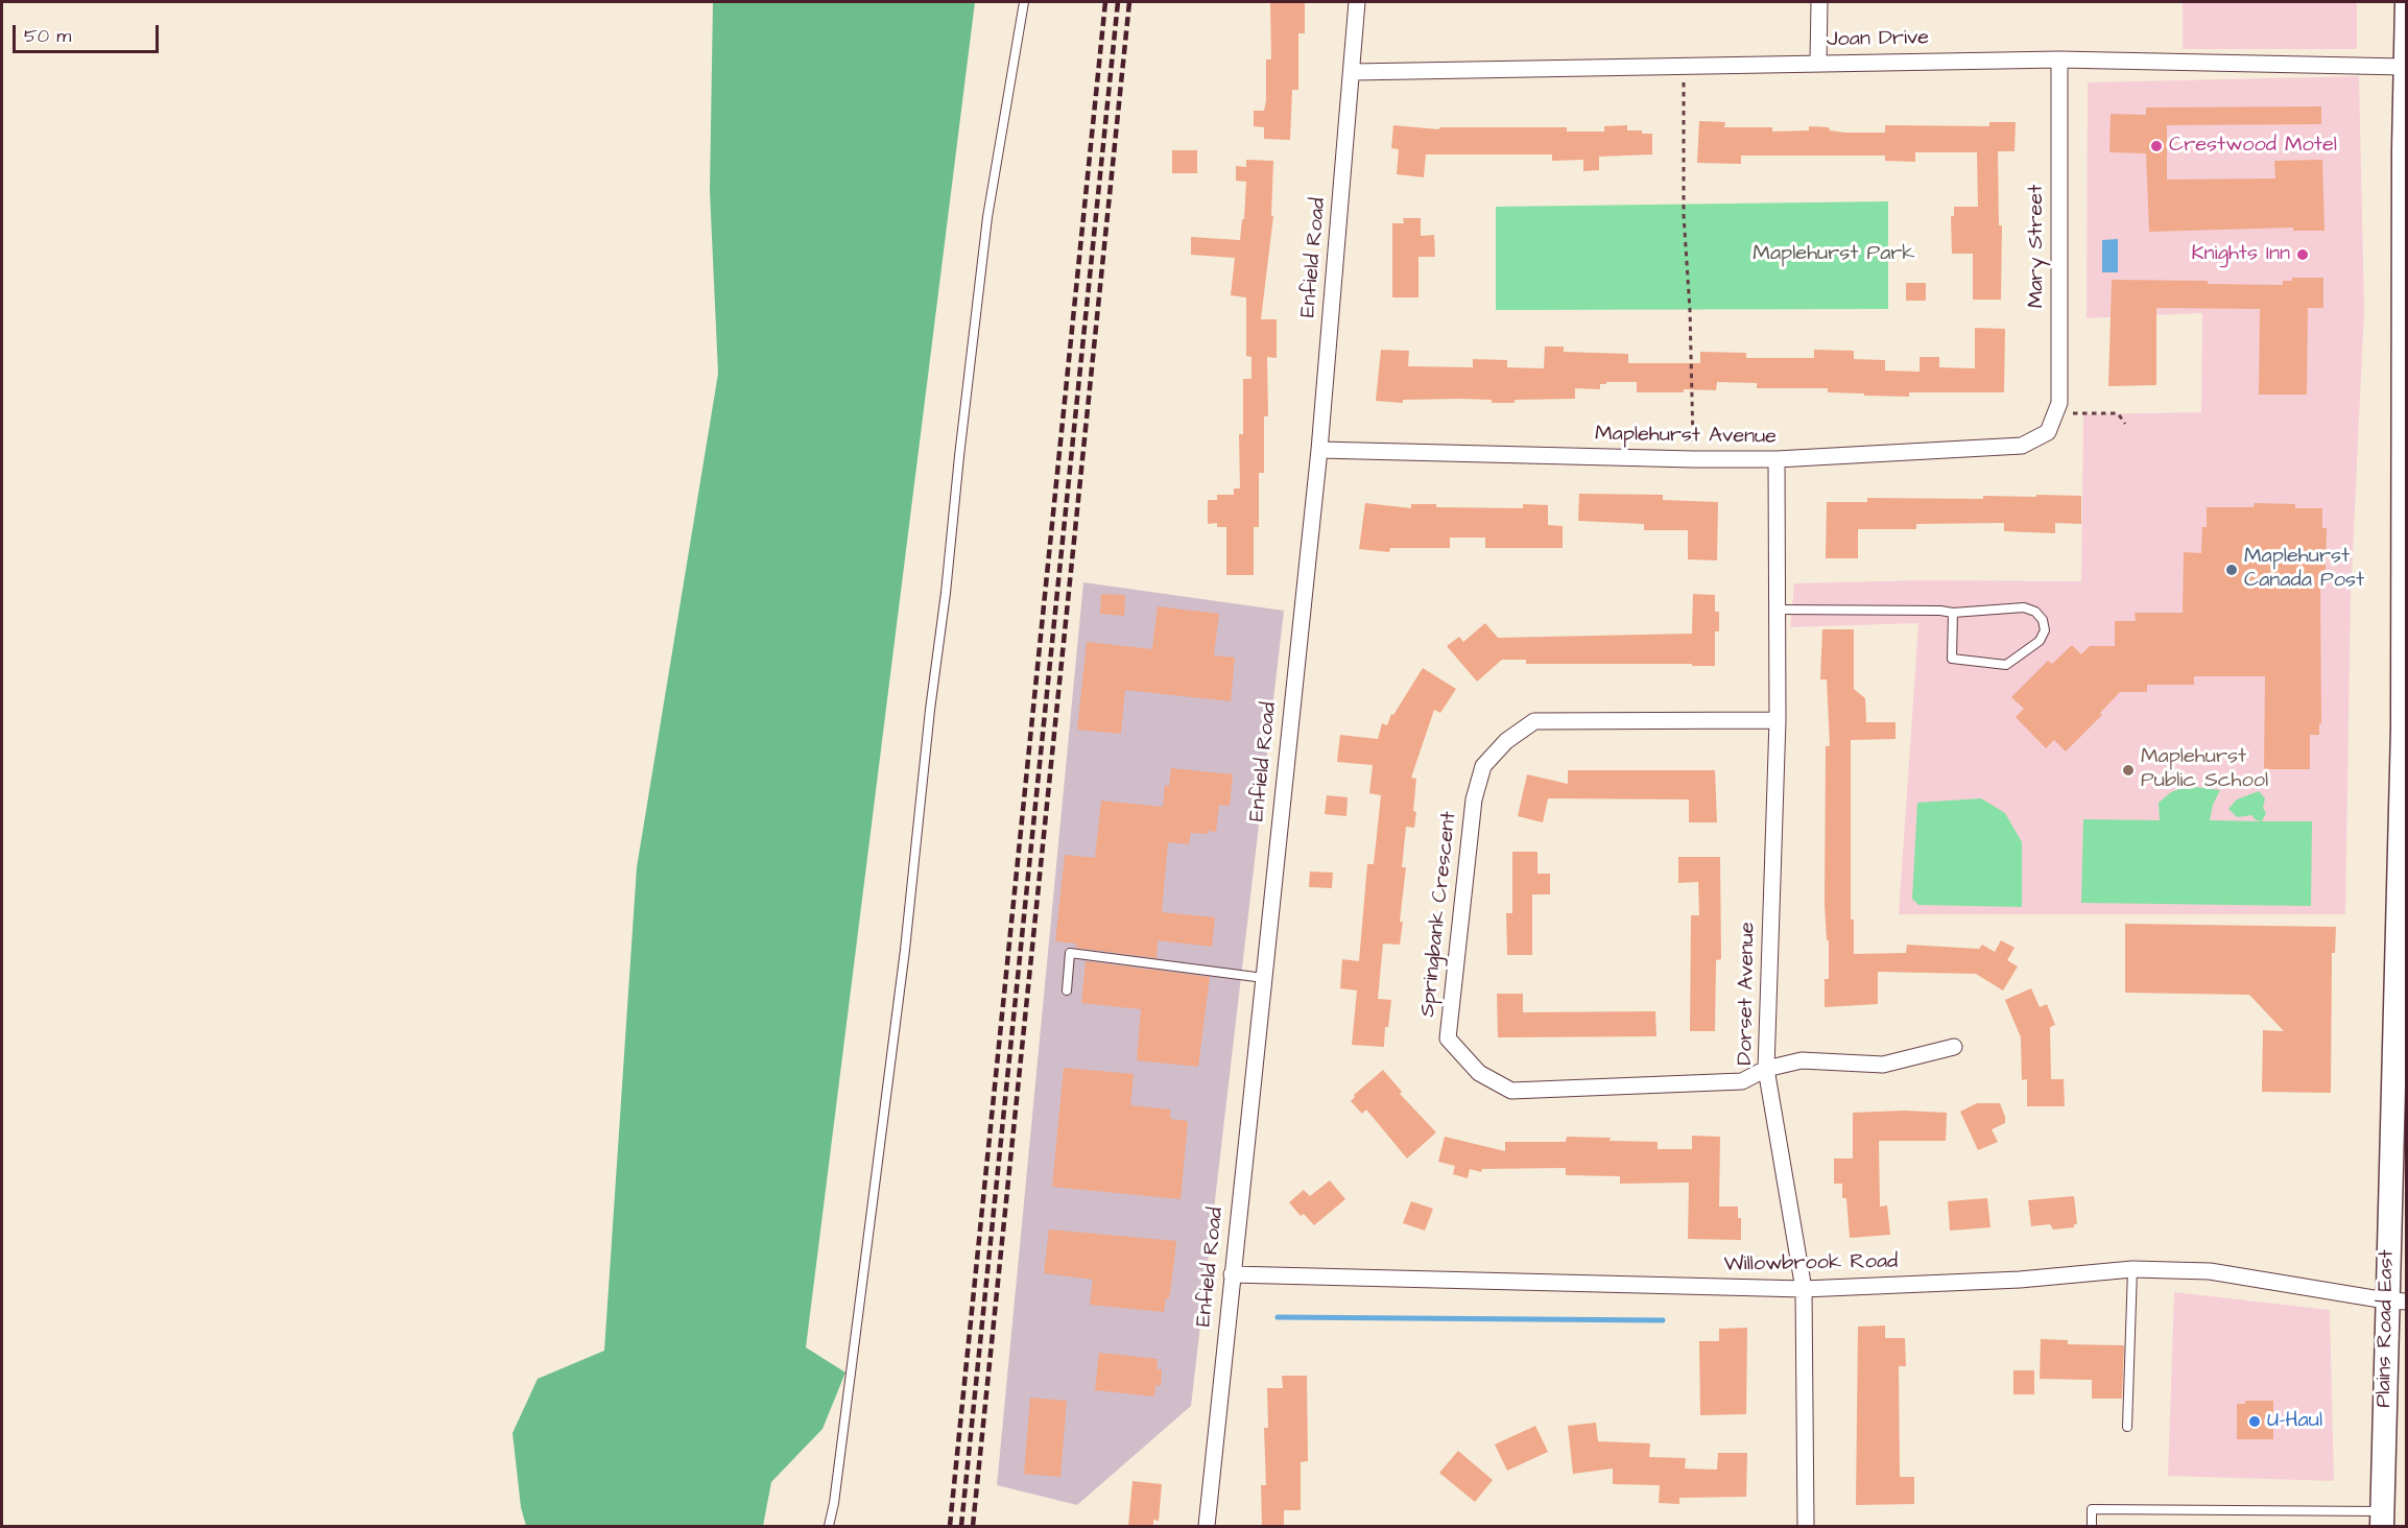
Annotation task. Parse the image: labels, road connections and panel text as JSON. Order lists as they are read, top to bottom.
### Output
{
  "streets": {
    "main road": ["Plains Road East"],
    "street": [
      "Joan Drive",
      "Mary Street",
      "Enfield Road",
      "Maplehurst Avenue",
      "Springbank Crescent",
      "Dorset Avenue",
      "Willowbrook Road"
    ]
  },
  "crossings": [
    ["Joan Drive", "Mary Street"],
    ["Joan Drive", "Enfield Road"],
    ["Joan Drive", "Plains Road East"],
    ["Mary Street", "Maplehurst Avenue"],
    ["Enfield Road", "Maplehurst Avenue"],
    ["Enfield Road", "Willowbrook Road"],
    ["Maplehurst Avenue", "Dorset Avenue"],
    ["Springbank Crescent", "Dorset Avenue"],
    ["Dorset Avenue", "Willowbrook Road"],
    ["Willowbrook Road", "Plains Road East"]
  ],
  "parks": ["Maplehurst Park"],
  "places": [
    "Crestwood Motel",
    "Knights Inn",
    "Maplehurst Canada Post",
    "Maplehurst Public School",
    "U-Haul"
  ],
  "scale_bar": "50 m"
}
